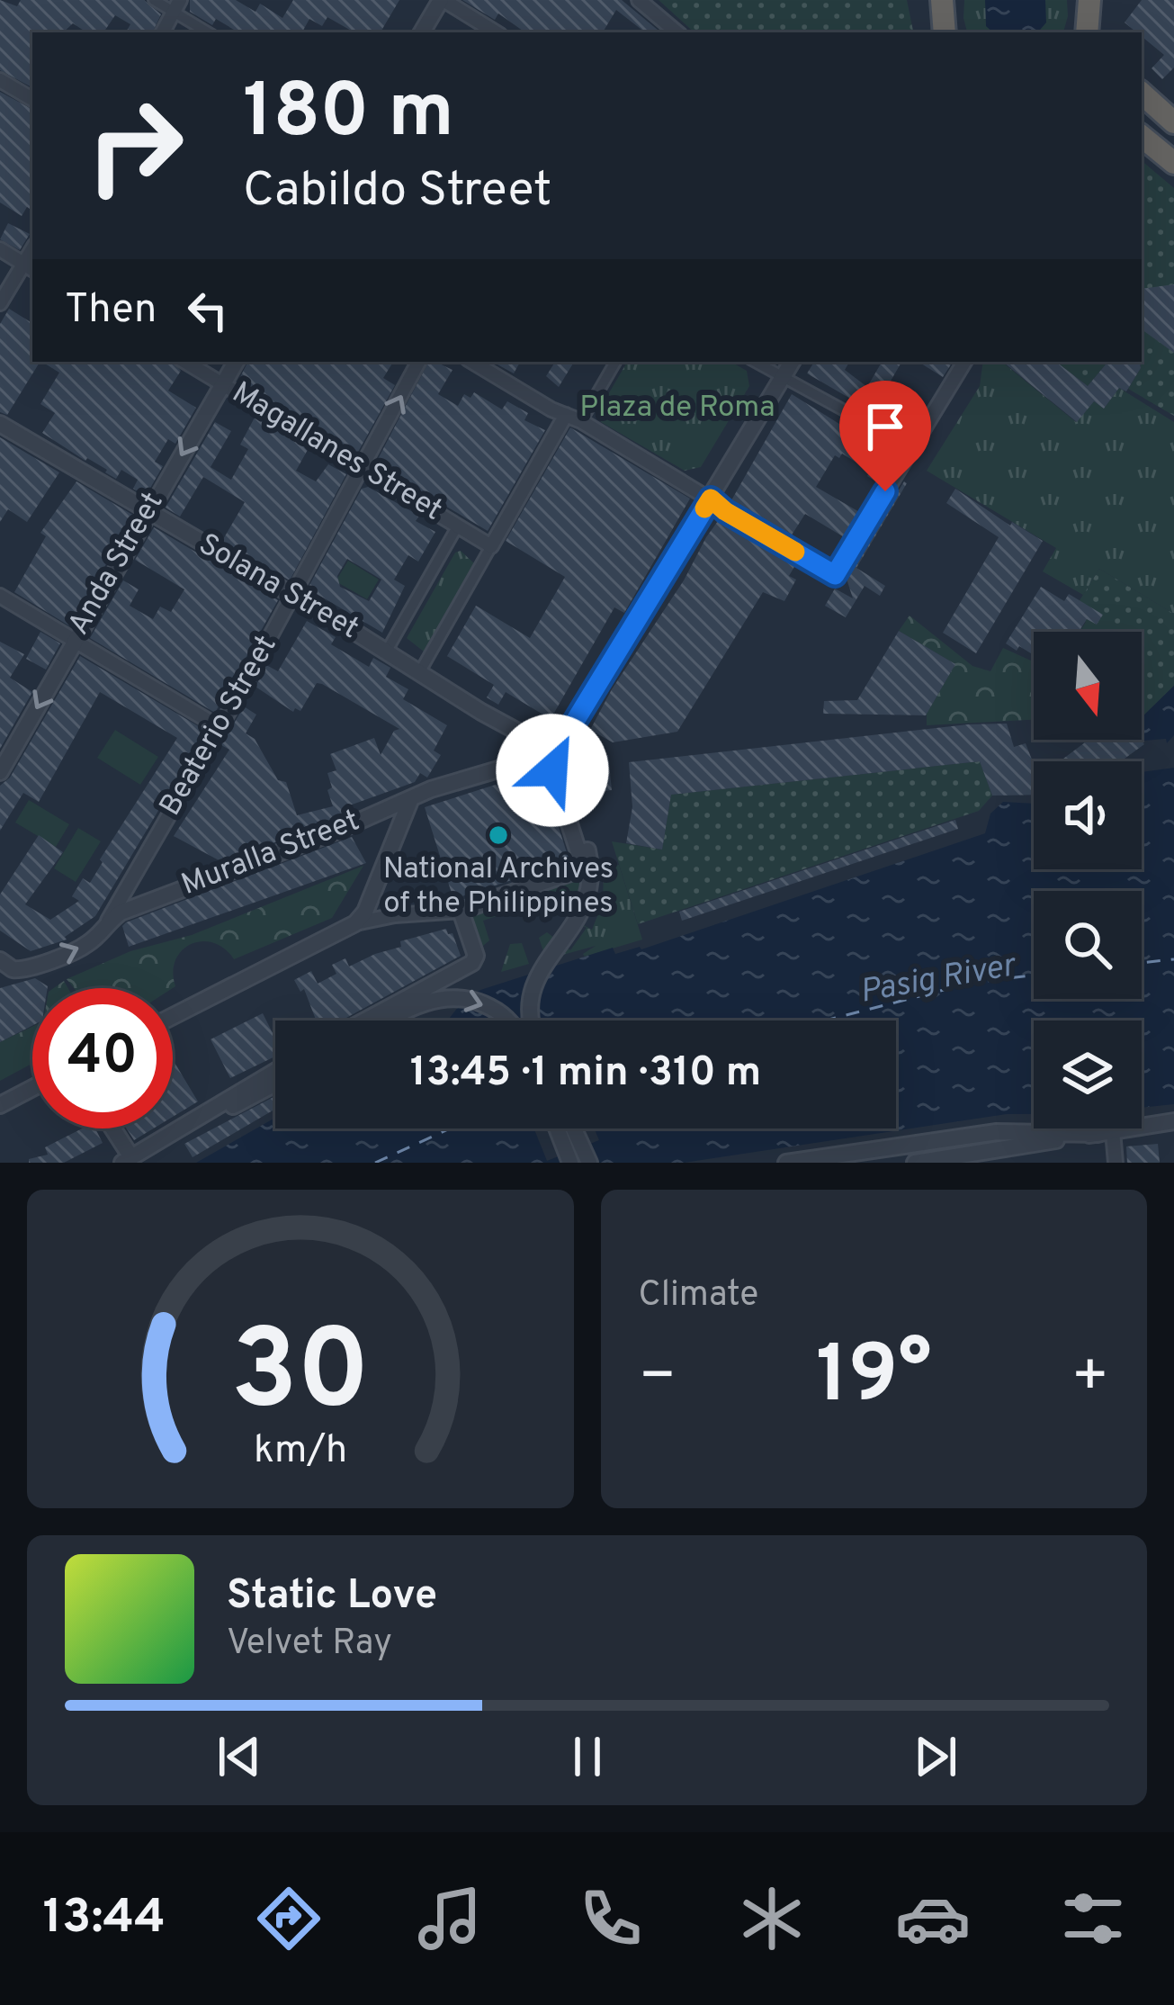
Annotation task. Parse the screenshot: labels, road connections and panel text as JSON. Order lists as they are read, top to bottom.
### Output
{
  "streets": {
    "street": [
      "Magallanes Street",
      "Anda Street",
      "Solana Street",
      "Beaterio Street",
      "Muralla Street"
    ]
  },
  "crossings": [
    ["Magallanes Street", "Anda Street"],
    ["Magallanes Street", "Beaterio Street"],
    ["Anda Street", "Solana Street"],
    ["Solana Street", "Beaterio Street"],
    ["Solana Street", "Muralla Street"],
    ["Beaterio Street", "Muralla Street"]
  ],
  "one_way": ["Anda Street"],
  "water": ["Pasig River"],
  "parks": ["Plaza de Roma"],
  "places": ["National Archives of the Philippines"],
  "north": "bottom",
  "page": {
    "turn": ["180 m", "Cabildo Street"],
    "then": "Then",
    "limit": "40",
    "trip": "13:45 · 1 min · 310 m",
    "tile": "Climate",
    "heat": ["−", "19°", "+"],
    "song": ["Static Love", "Velvet Ray"],
    "tabs": "13:44",
    "gauge": ["30", "km/h"]
  }
}
